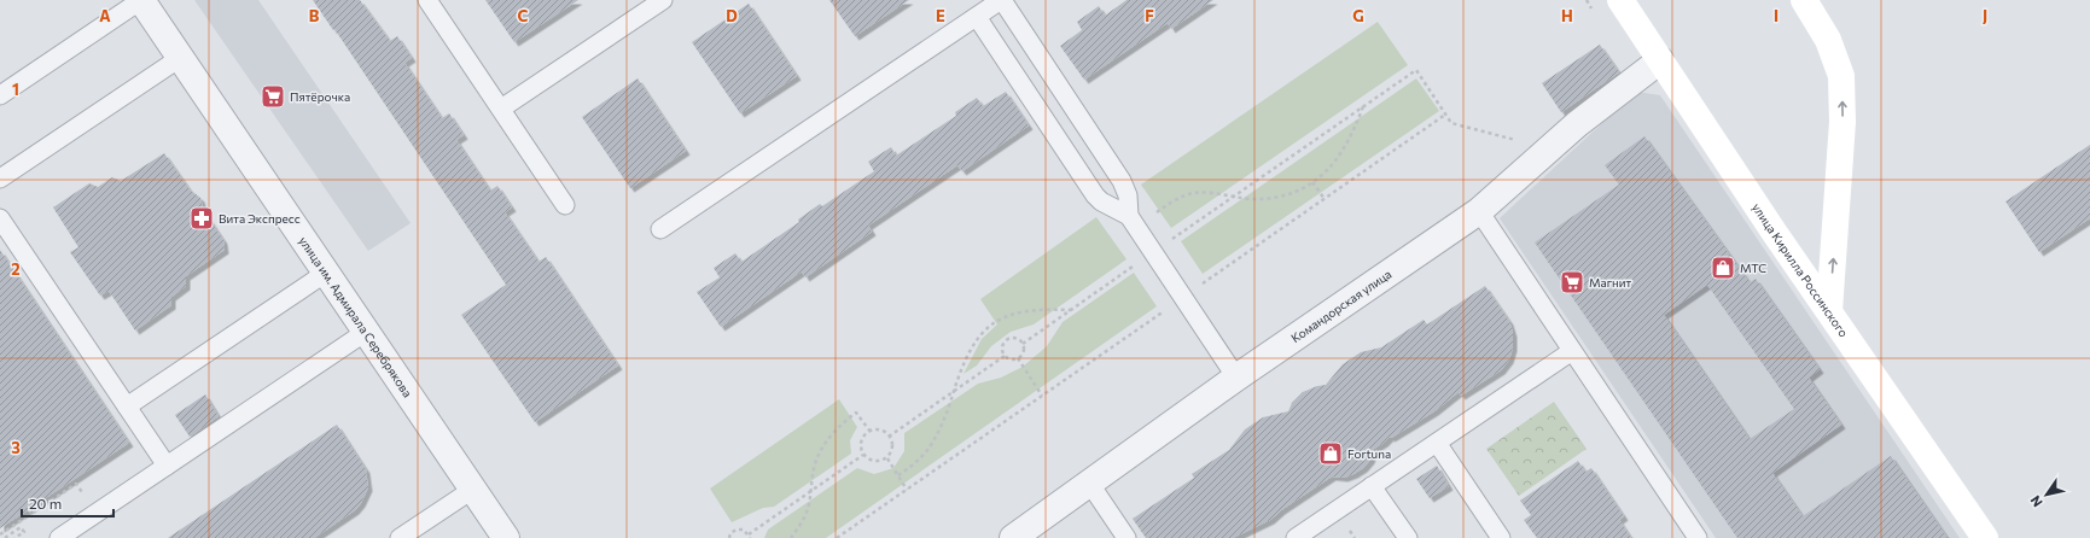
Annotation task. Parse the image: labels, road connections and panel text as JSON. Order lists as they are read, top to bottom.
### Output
{
  "streets": {
    "main road": ["улица Кирилла Россинского"],
    "street": ["Командорская улица", "улица им. Адмирала Серебрякова"]
  },
  "crossings": [
    ["улица Кирилла Россинского", "Командорская улица"]
  ],
  "places": {
    "supermarket": ["Пятёрочка", "Магнит"],
    "pharmacy": ["Вита Экспресс"],
    "shop": ["МТС", "Fortuna"]
  },
  "scale_bar": "20 m",
  "north": "bottom left",
  "grid": {
    "columns": [
      "A",
      "B",
      "C",
      "D",
      "E",
      "F",
      "G",
      "H",
      "I",
      "J"
    ],
    "rows": ["1", "2", "3"]
  }
}
